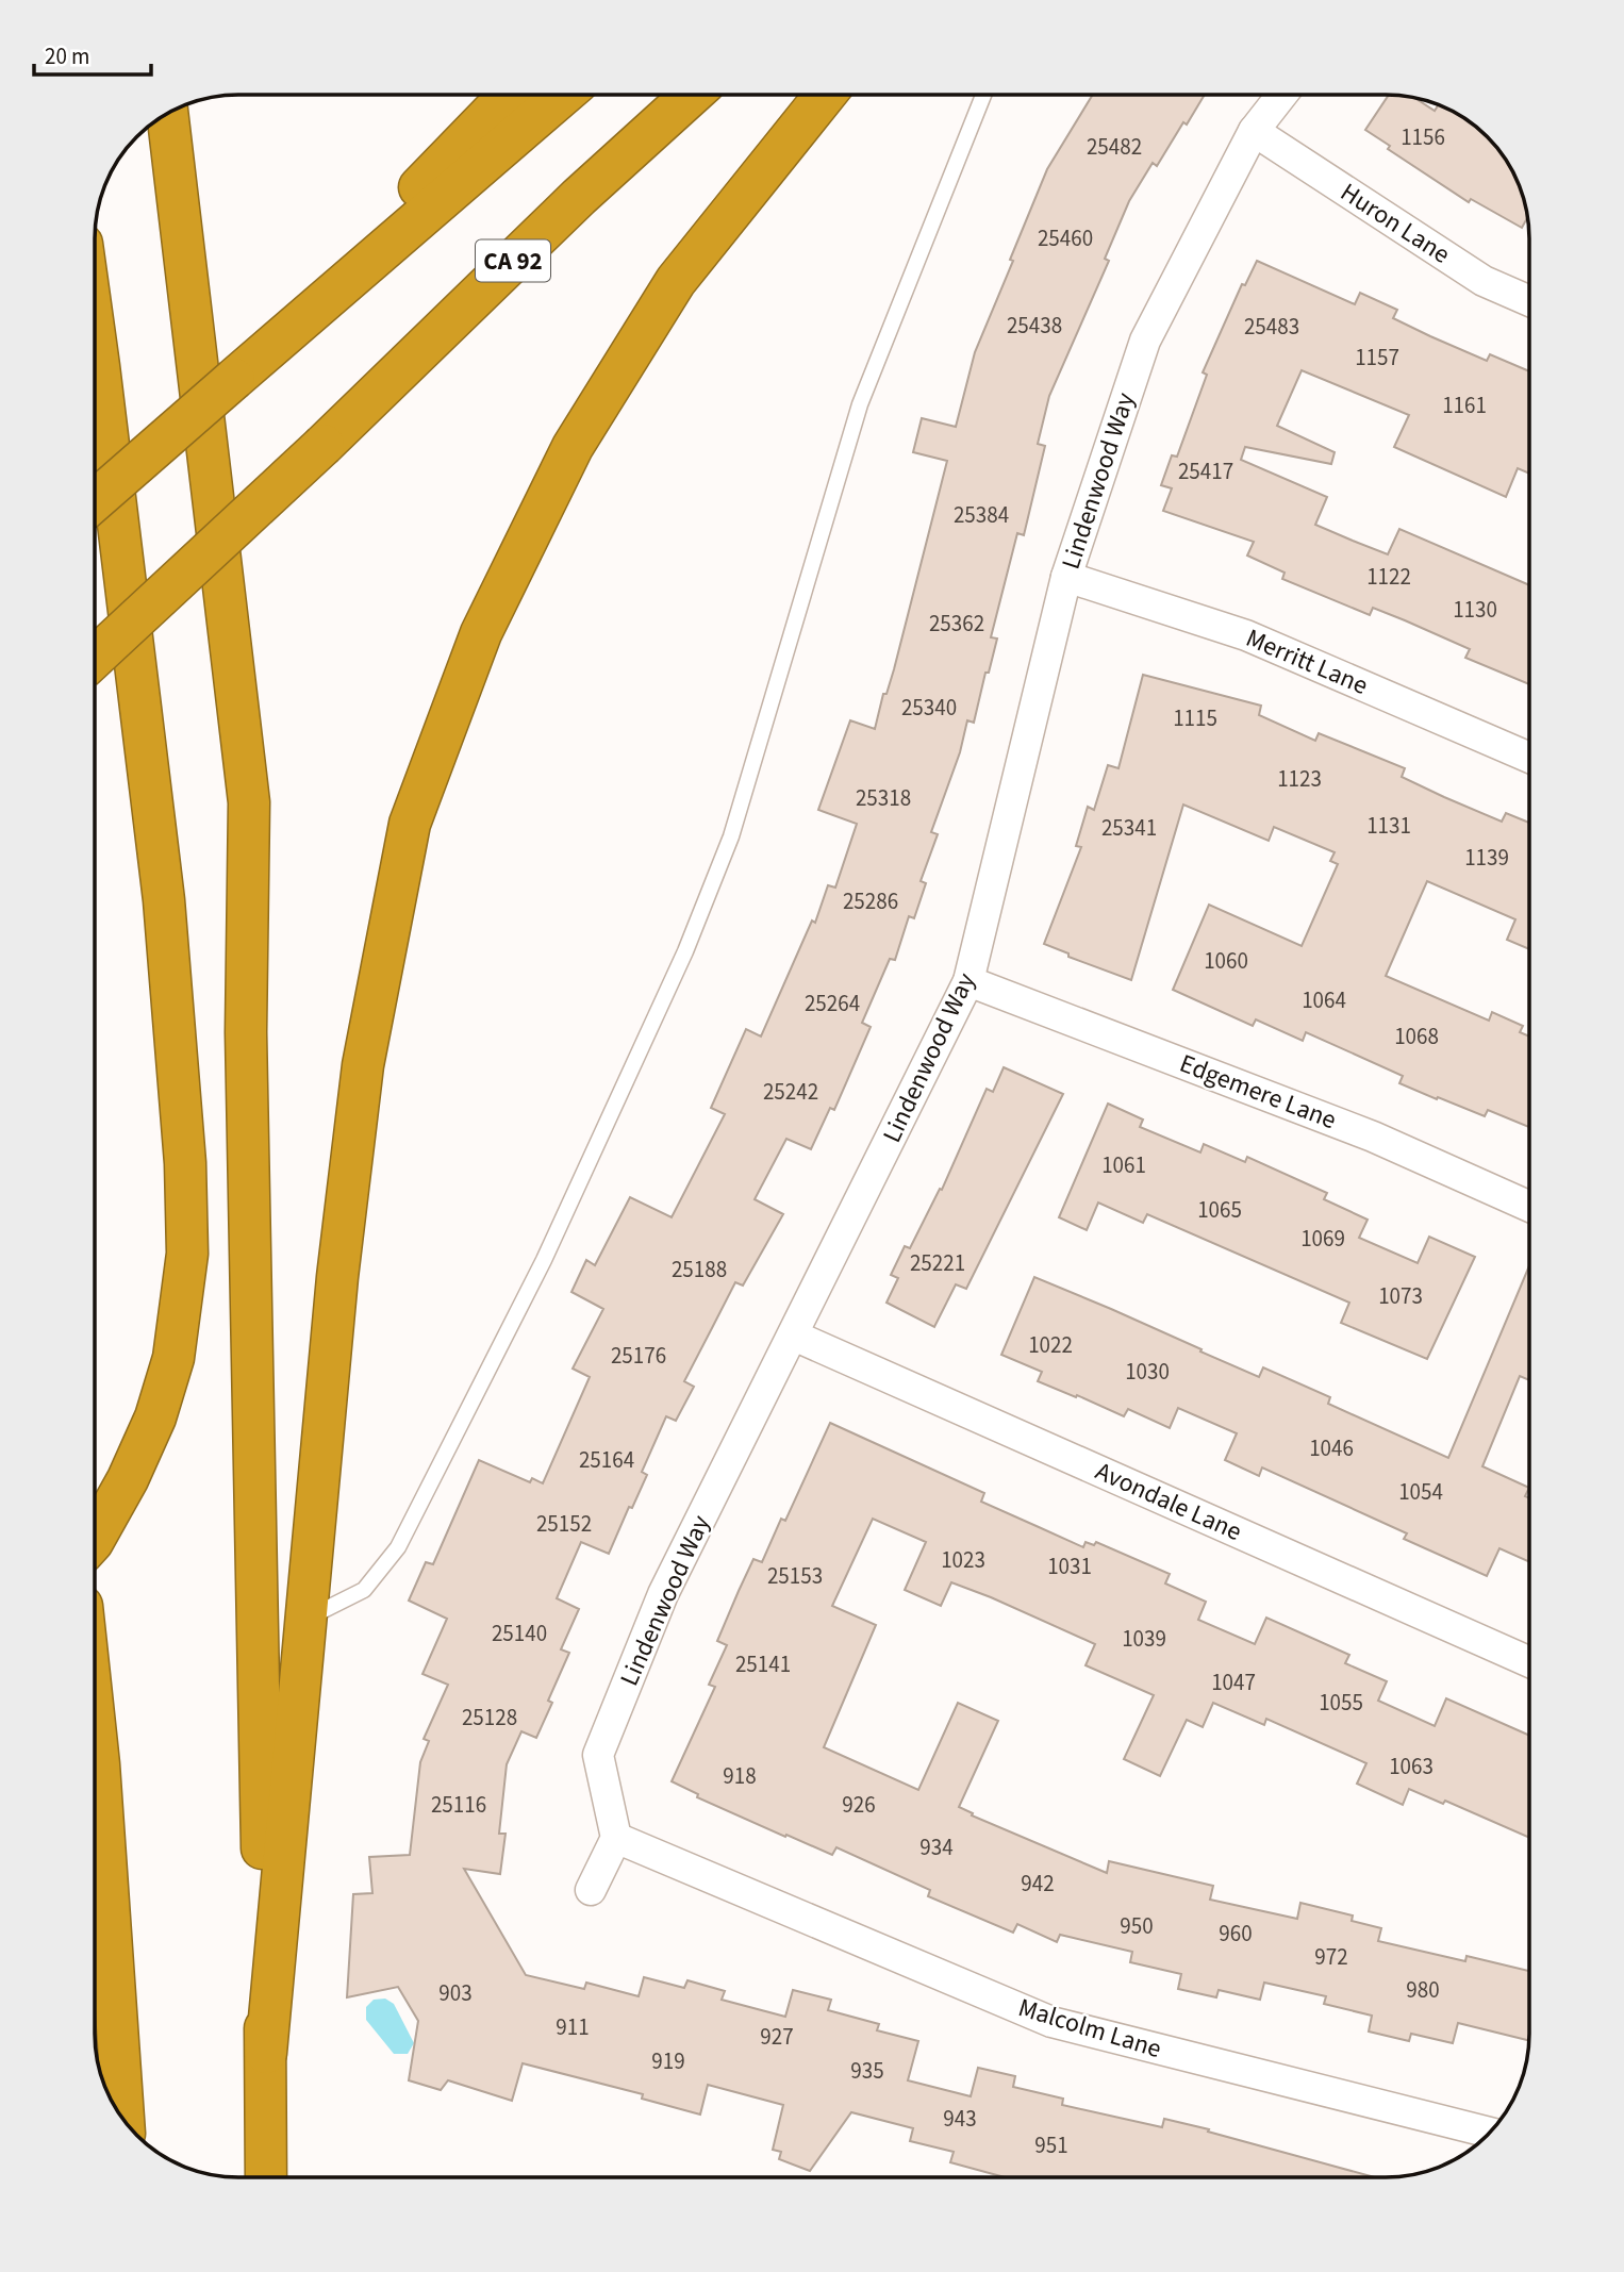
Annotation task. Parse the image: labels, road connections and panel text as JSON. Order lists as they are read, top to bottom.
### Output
{
  "streets": {
    "highway": ["CA 92"],
    "street": [
      "Huron Lane",
      "Lindenwood Way",
      "Merritt Lane",
      "Edgemere Lane",
      "Avondale Lane",
      "Malcolm Lane"
    ]
  },
  "crossings": [
    ["Huron Lane", "Lindenwood Way"],
    ["Lindenwood Way", "Merritt Lane"],
    ["Lindenwood Way", "Edgemere Lane"],
    ["Lindenwood Way", "Avondale Lane"],
    ["Lindenwood Way", "Malcolm Lane"]
  ],
  "house_numbers": [
    "1156",
    "25482",
    "25460",
    "25438",
    "25483",
    "1157",
    "1161",
    "25417",
    "25384",
    "1122",
    "1130",
    "25362",
    "25340",
    "1115",
    "1123",
    "25318",
    "1131",
    "25341",
    "1139",
    "25286",
    "1060",
    "1064",
    "25264",
    "1068",
    "25242",
    "1061",
    "1065",
    "1069",
    "25221",
    "25188",
    "1073",
    "1022",
    "25176",
    "1030",
    "1046",
    "25164",
    "1054",
    "25152",
    "1023",
    "1031",
    "25153",
    "25140",
    "1039",
    "25141",
    "1047",
    "1055",
    "25128",
    "1063",
    "918",
    "25116",
    "926",
    "934",
    "942",
    "950",
    "960",
    "972",
    "980",
    "903",
    "911",
    "927",
    "919",
    "935",
    "943",
    "951"
  ],
  "scale_bar": "20 m"
}
